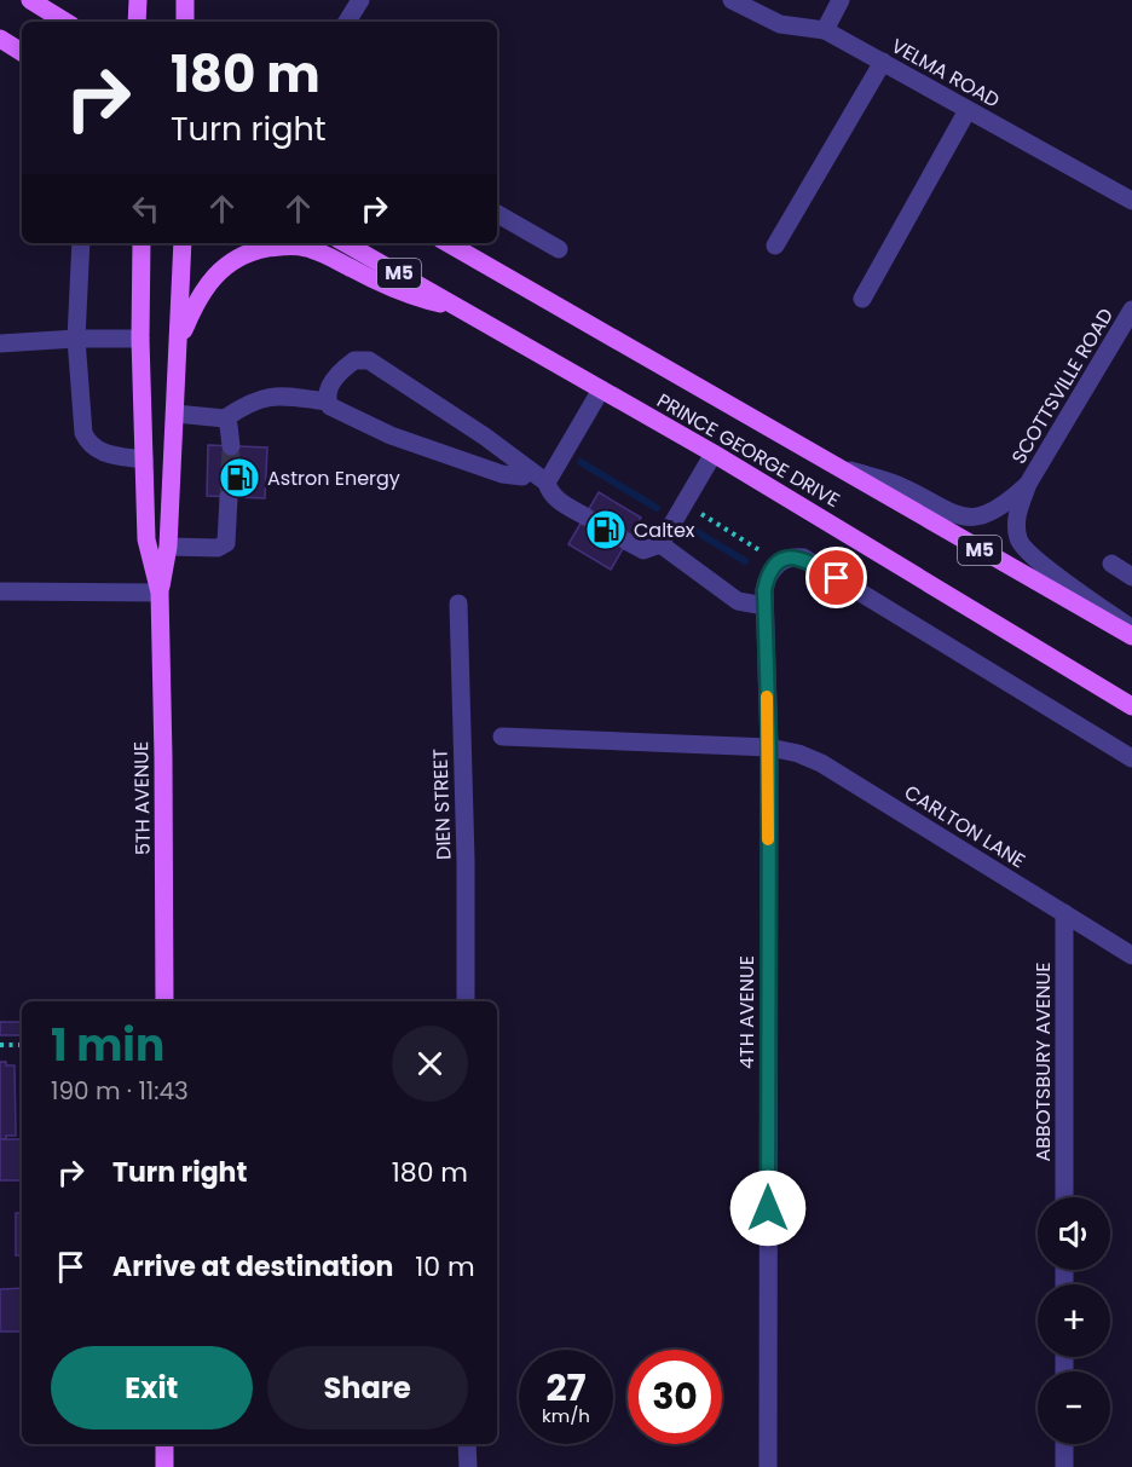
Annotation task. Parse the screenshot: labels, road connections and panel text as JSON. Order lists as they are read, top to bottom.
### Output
{
  "streets": {
    "main road": ["M5", "PRINCE GEORGE DRIVE", "5TH AVENUE"],
    "street": [
      "VELMA ROAD",
      "SCOTTSVILLE ROAD",
      "DIEN STREET",
      "CARLTON LANE",
      "4TH AVENUE",
      "ABBOTSBURY AVENUE"
    ]
  },
  "crossings": [
    ["SCOTTSVILLE ROAD", "PRINCE GEORGE DRIVE"],
    ["CARLTON LANE", "4TH AVENUE"],
    ["CARLTON LANE", "ABBOTSBURY AVENUE"]
  ],
  "places": {
    "fuel station": ["Astron Energy", "Caltex"]
  },
  "page": {
    "turn": ["180 m", "Turn right"],
    "heading": ["1 min", "190 m · 11:43"],
    "list": [
      {
        "name": "Turn right",
        "value": "180 m"
      },
      {
        "name": "Arrive at destination",
        "value": "10 m"
      }
    ],
    "map_buttons": ["+", "−"],
    "buttons": ["Exit", "Share"],
    "speed": "27 km/h",
    "limit": "30"
  }
}
